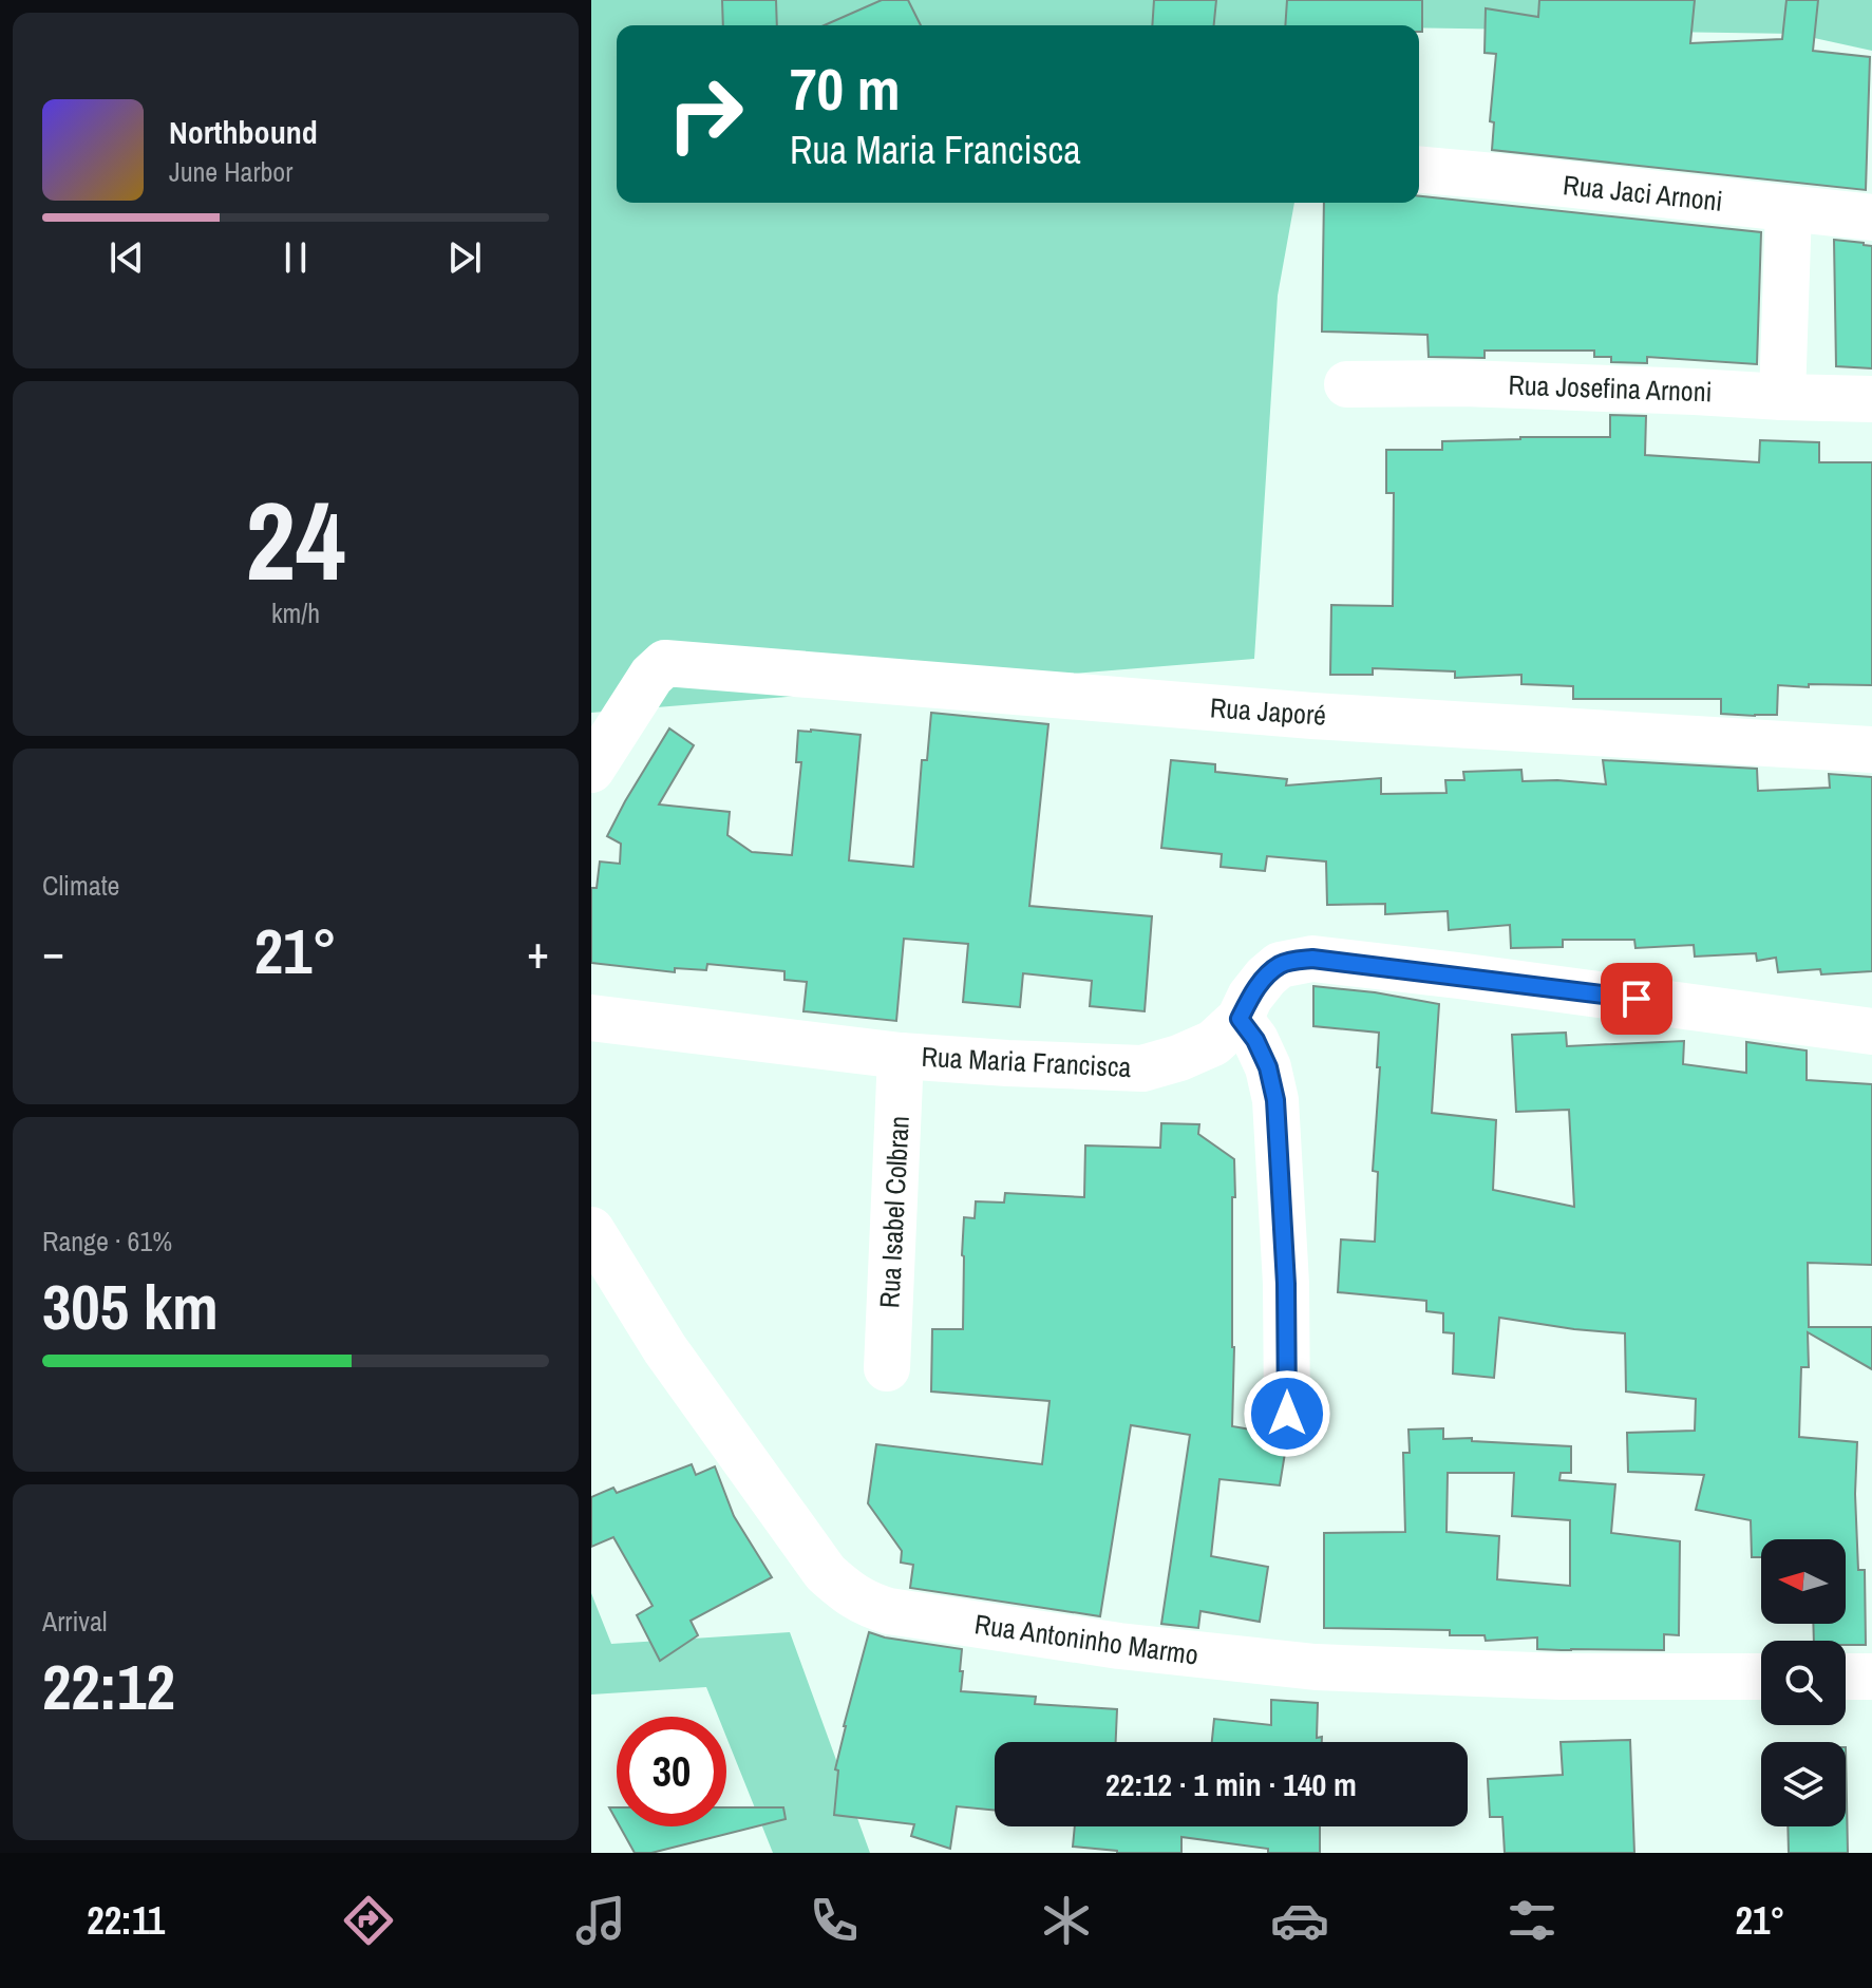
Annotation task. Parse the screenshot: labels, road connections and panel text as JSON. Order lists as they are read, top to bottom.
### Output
{
  "streets": {
    "street": [
      "Rua Jaci Arnoni",
      "Rua Josefina Arnoni",
      "Rua Japoré",
      "Rua Maria Francisca",
      "Rua Isabel Colbran",
      "Rua Antoninho Marmo"
    ]
  },
  "crossings": [
    ["Rua Maria Francisca", "Rua Isabel Colbran"]
  ],
  "north": "left",
  "page": {
    "turn": ["70 m", "Rua Maria Francisca"],
    "song": ["Northbound", "June Harbor"],
    "tile": [
      ["24", "km/h"],
      "Climate",
      ["Range · 61%", "305 km"],
      ["Arrival", "22:12"]
    ],
    "heat": ["−", "21°", "+"],
    "limit": "30",
    "trip": "22:12 · 1 min · 140 m",
    "tabs": ["22:11", "21°"]
  }
}
